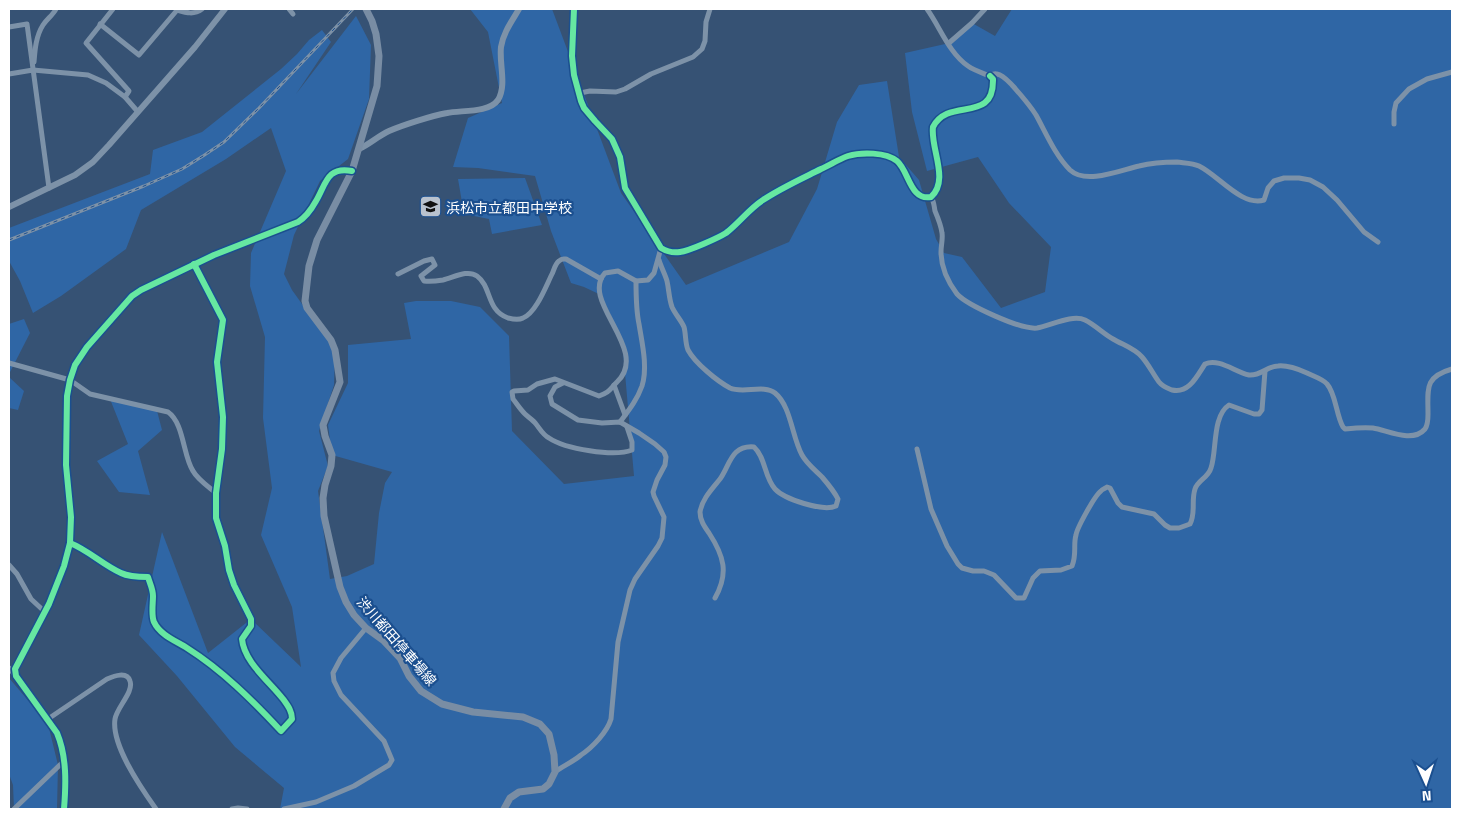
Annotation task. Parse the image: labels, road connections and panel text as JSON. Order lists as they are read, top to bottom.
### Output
{
  "streets": {
    "main road": ["渋川都田停車場線"]
  },
  "places": {
    "school or university": ["浜松市立都田中学校"]
  },
  "north": "bottom"
}
